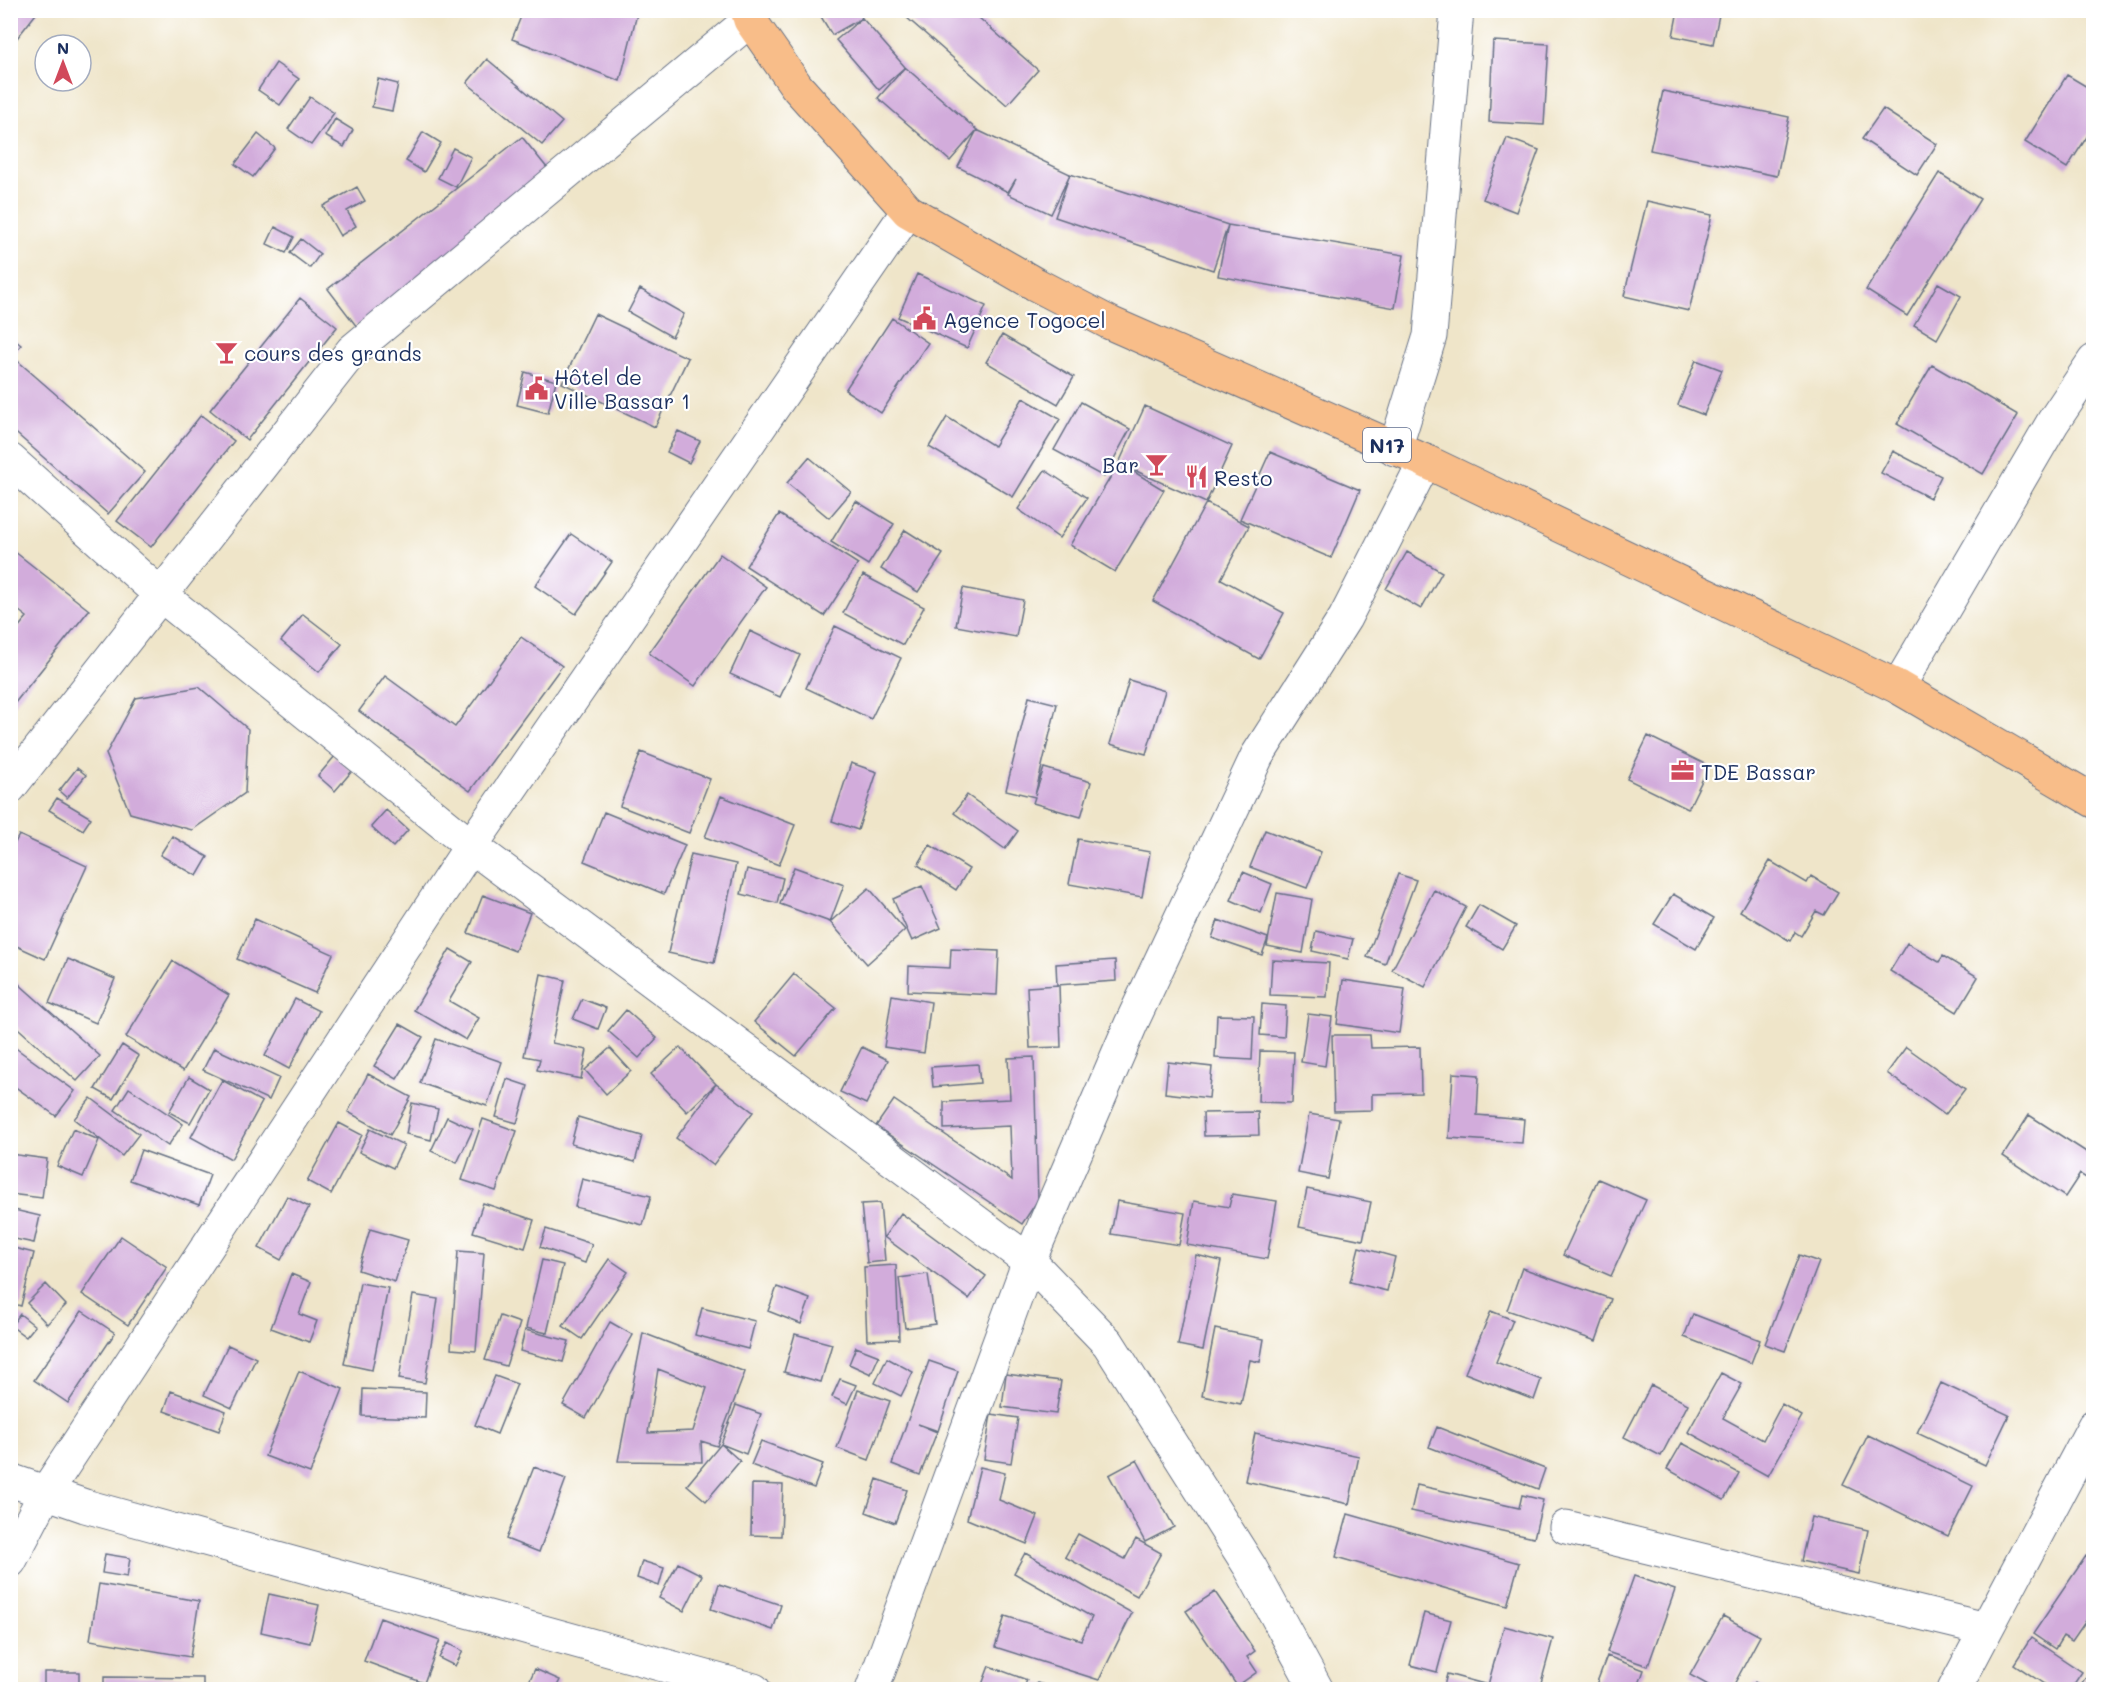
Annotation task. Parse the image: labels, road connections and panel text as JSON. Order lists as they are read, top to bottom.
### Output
{
  "streets": {
    "main road": ["N17"]
  },
  "places": {
    "public building": ["Agence Togocel", "Hôtel de Ville Bassar 1"],
    "bar": ["cours des grands", "Bar"],
    "restaurant": ["Resto"],
    "office": ["TDE Bassar"]
  },
  "north": "top"
}
